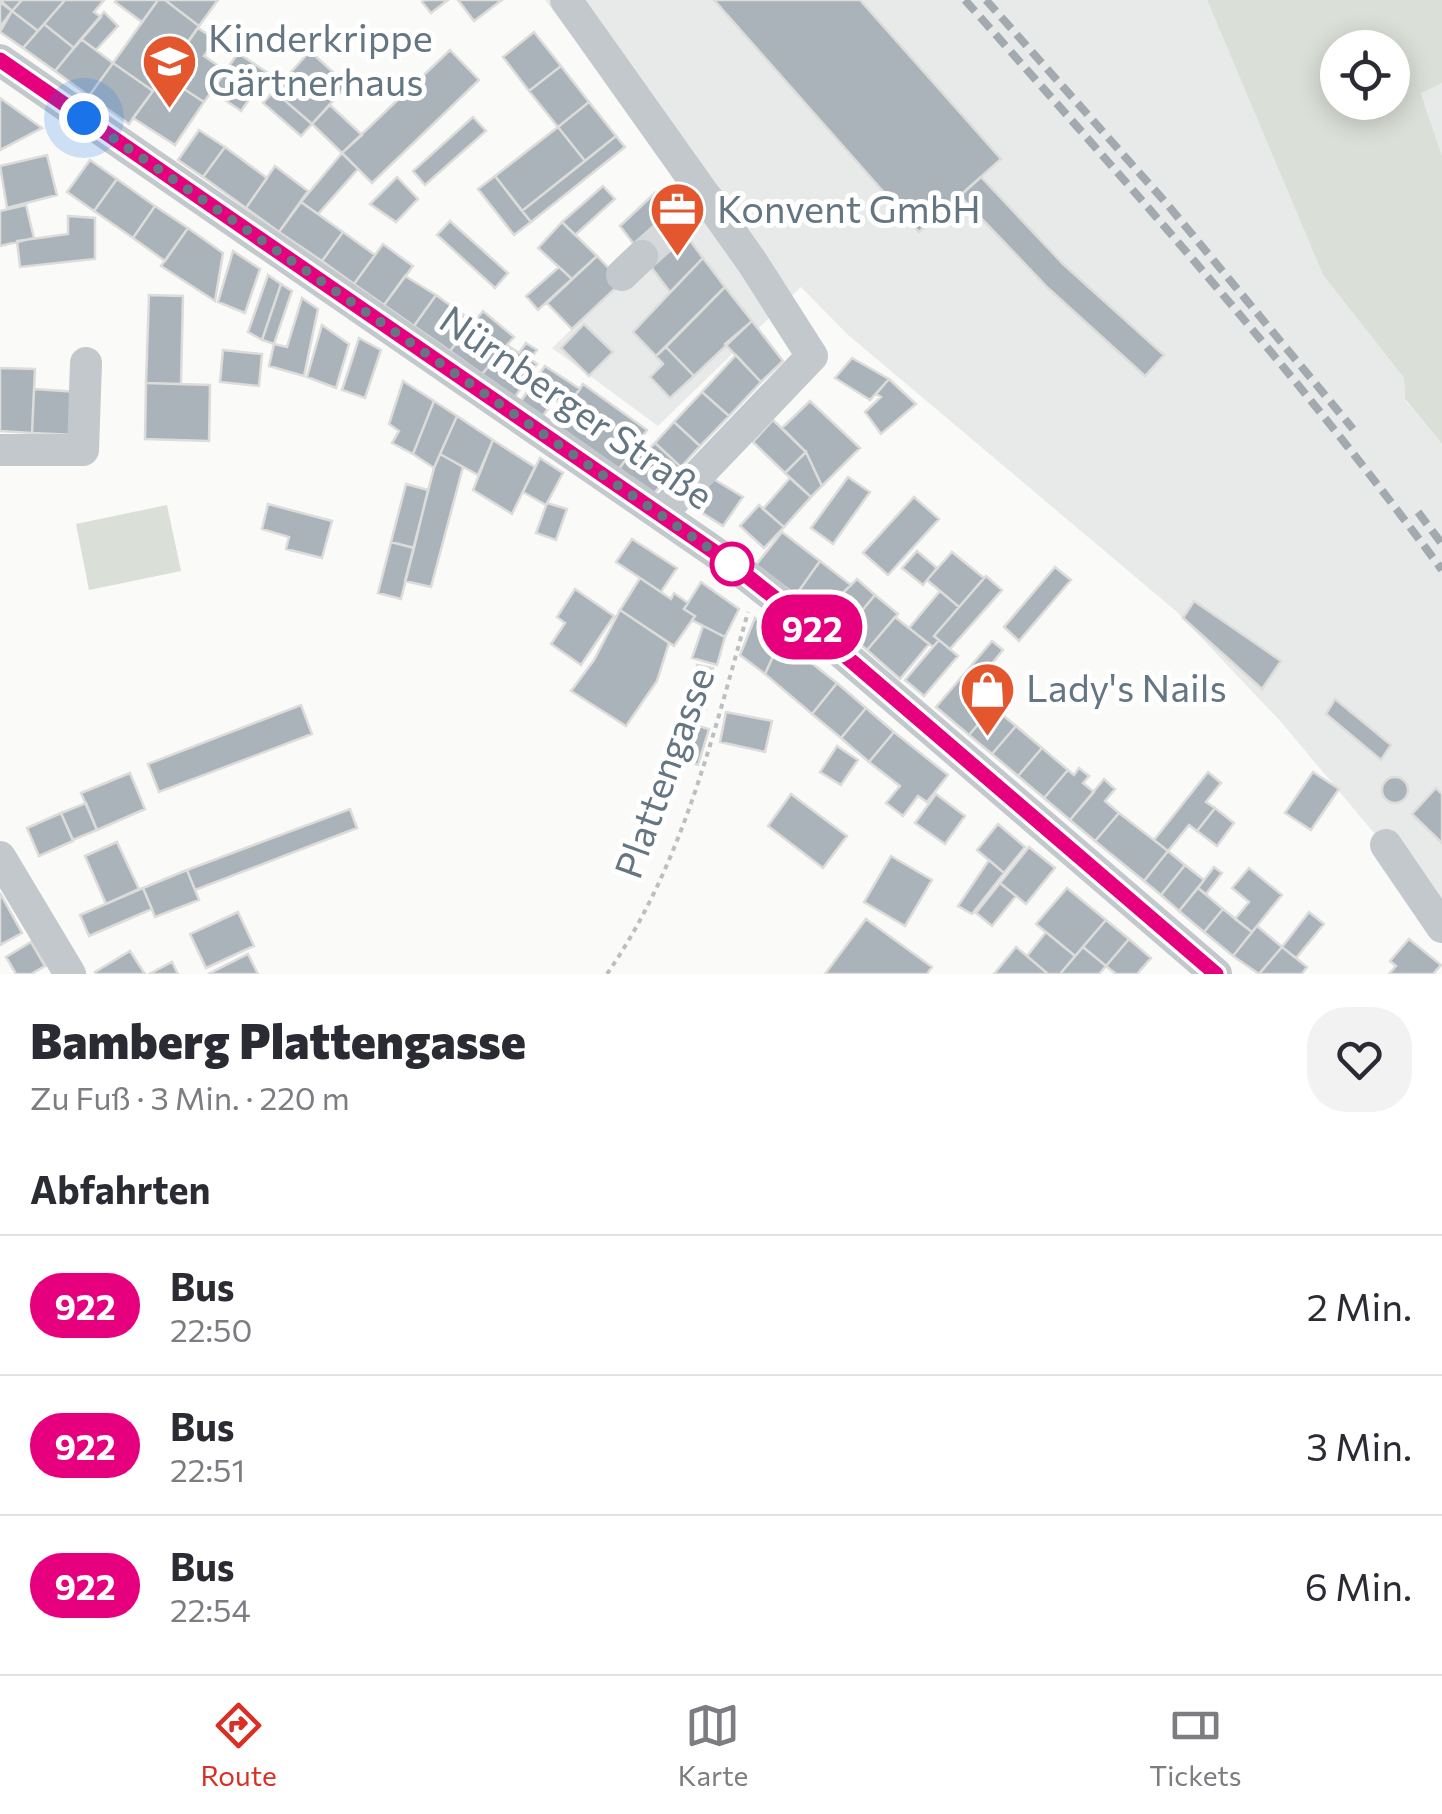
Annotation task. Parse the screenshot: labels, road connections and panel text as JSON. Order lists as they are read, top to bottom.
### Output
{
  "streets": {
    "street": ["Nürnberger Straße"],
    "path": ["Plattengasse"]
  },
  "crossings": [
    ["Nürnberger Straße", "Plattengasse"]
  ],
  "places": {
    "school or university": ["Kinderkrippe Gärtnerhaus"],
    "office": ["Konvent GmbH"],
    "shop": ["Lady's Nails"]
  },
  "lines": ["bus line 922"],
  "page": {
    "on_map": "922",
    "heading": [
      ["Bamberg Plattengasse", "Zu Fuß · 3 Min. · 220 m"],
      "Abfahrten"
    ],
    "list": [
      {
        "mark": "922",
        "name": "Bus",
        "note": "22:50",
        "value": "2 Min."
      },
      {
        "mark": "922",
        "name": "Bus",
        "note": "22:51",
        "value": "3 Min."
      },
      {
        "mark": "922",
        "name": "Bus",
        "note": "22:54",
        "value": "6 Min."
      }
    ],
    "tabs": ["Route", "Karte", "Tickets"]
  }
}
